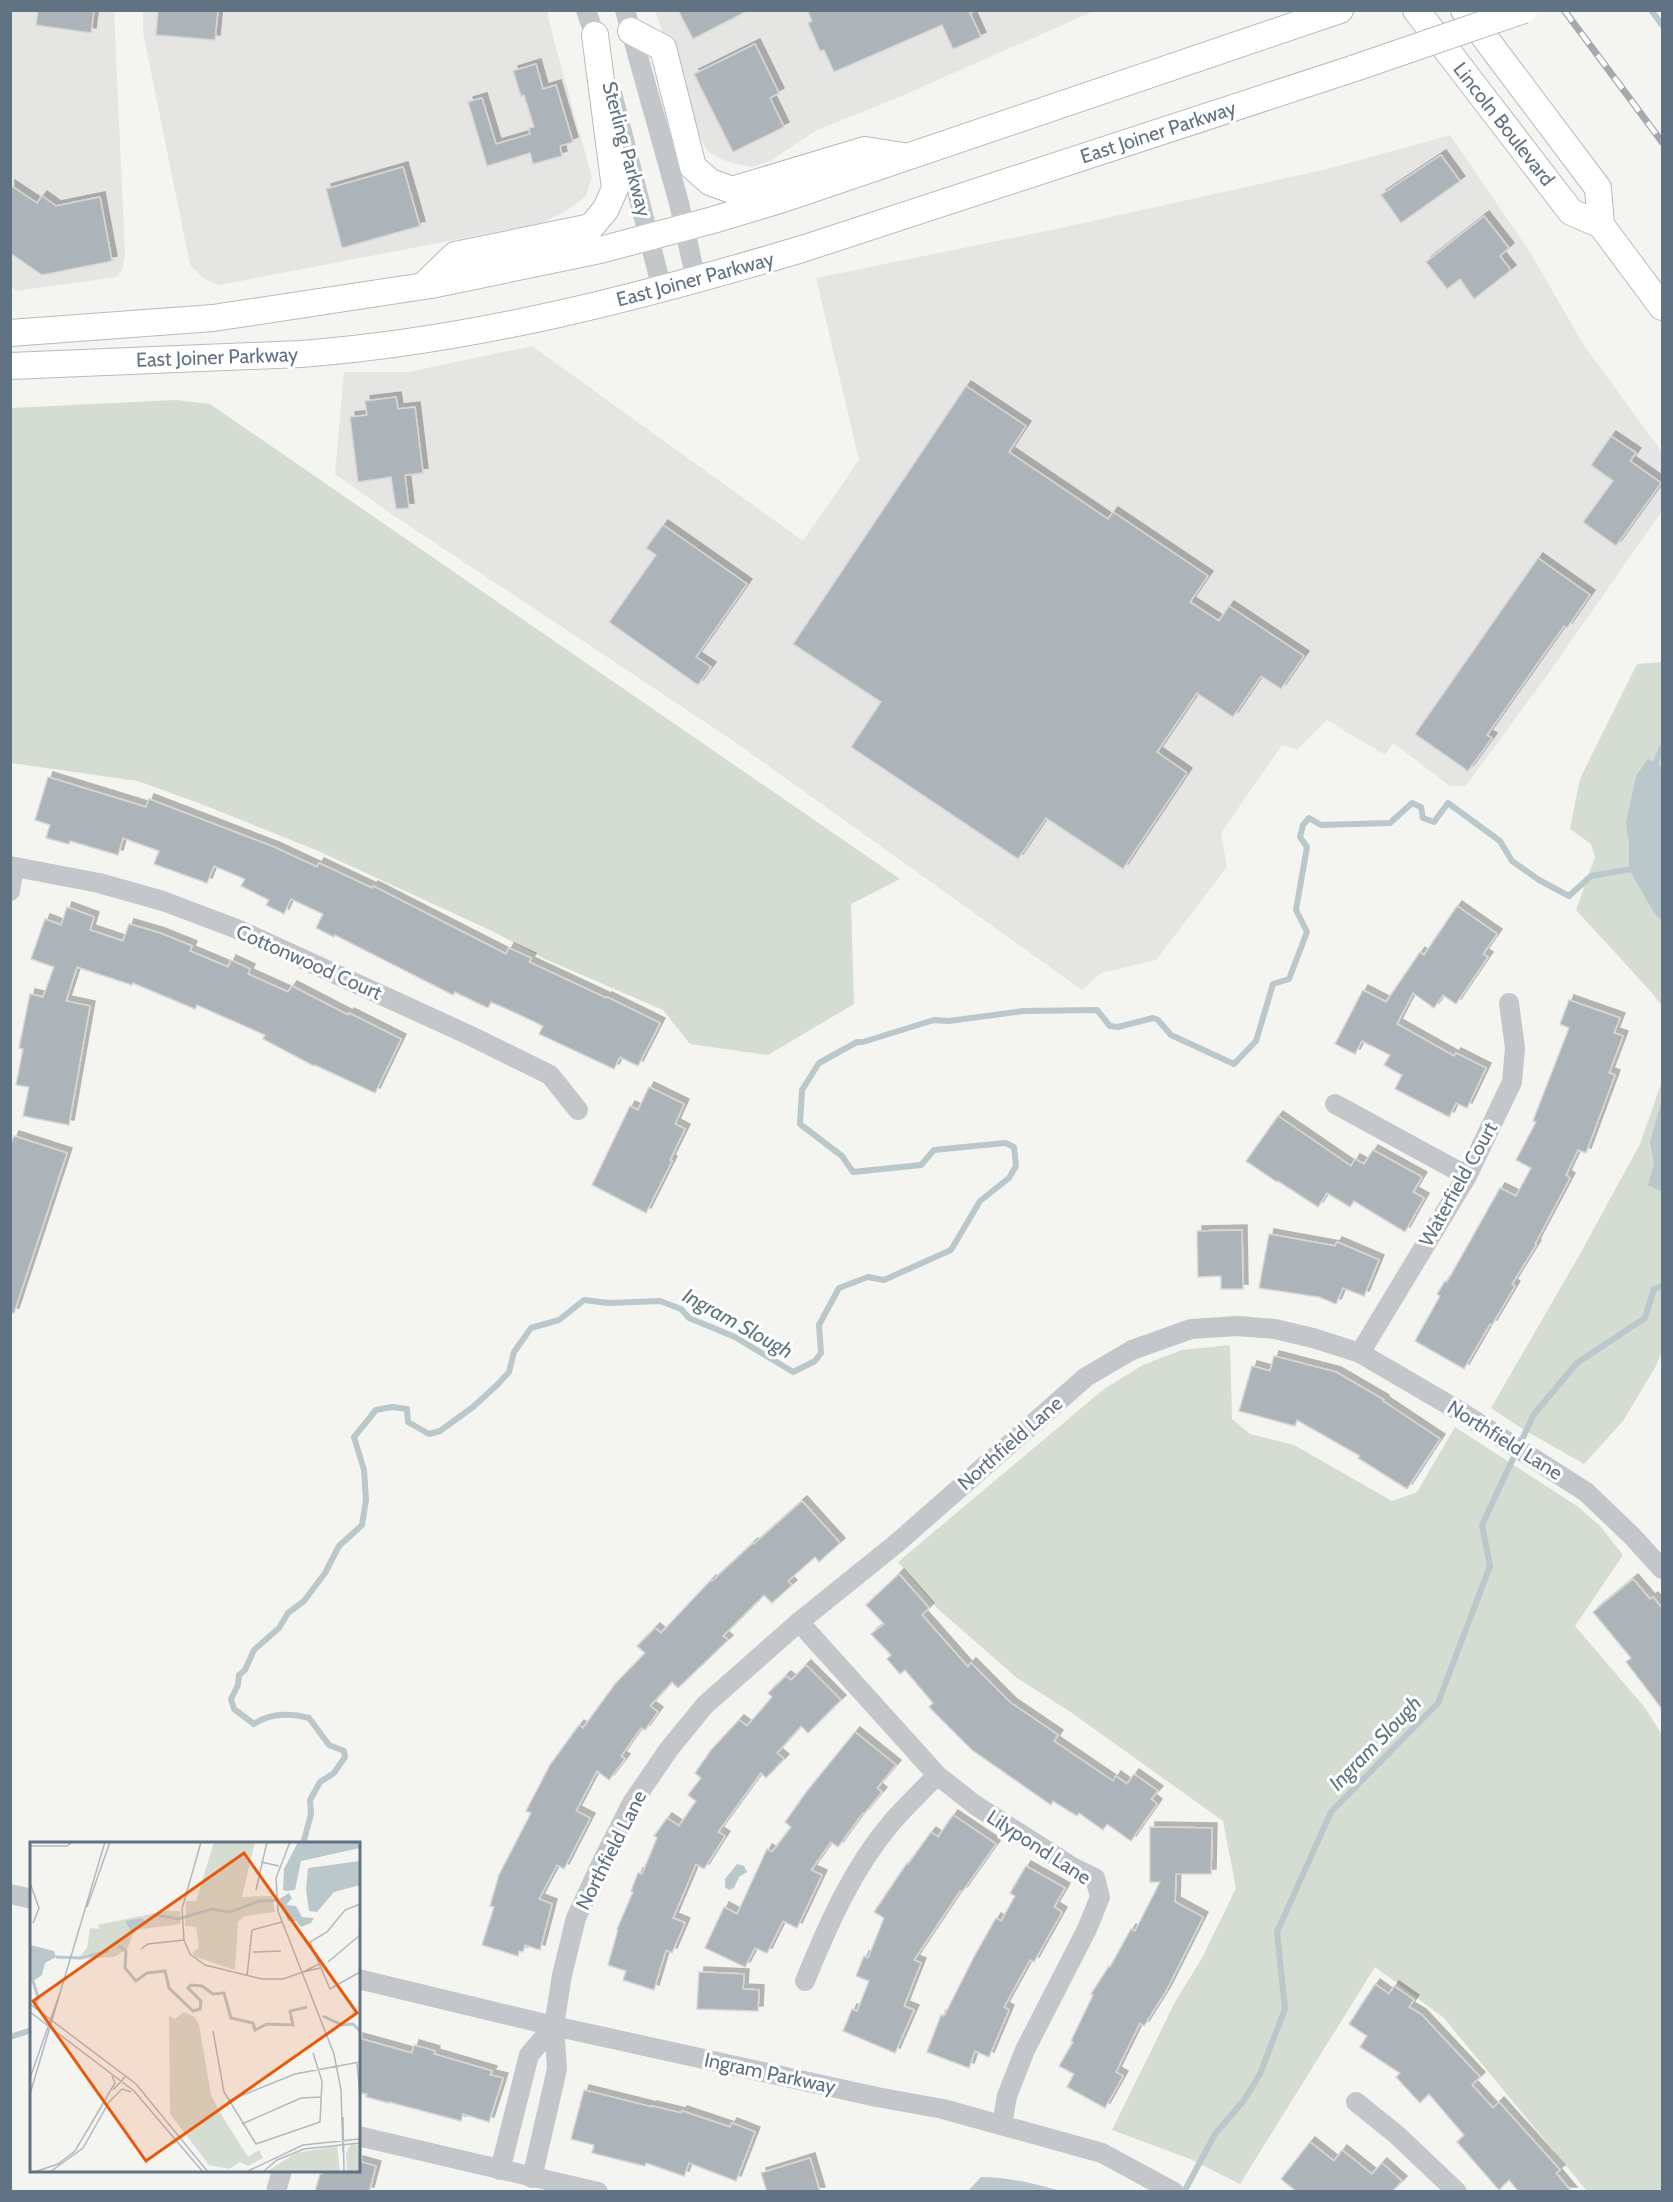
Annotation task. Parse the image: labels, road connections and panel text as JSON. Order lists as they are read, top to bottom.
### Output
{
  "streets": {
    "main road": ["Lincoln Boulevard", "East Joiner Parkway"],
    "street": [
      "Sterling Parkway",
      "Cottonwood Court",
      "Waterfield Court",
      "Northfield Lane",
      "Lilypond Lane",
      "Ingram Parkway"
    ]
  },
  "crossings": [
    ["East Joiner Parkway", "Sterling Parkway"],
    ["Waterfield Court", "Northfield Lane"],
    ["Northfield Lane", "Lilypond Lane"],
    ["Northfield Lane", "Ingram Parkway"],
    ["Lilypond Lane", "Ingram Parkway"]
  ],
  "water": ["Ingram Slough"]
}
